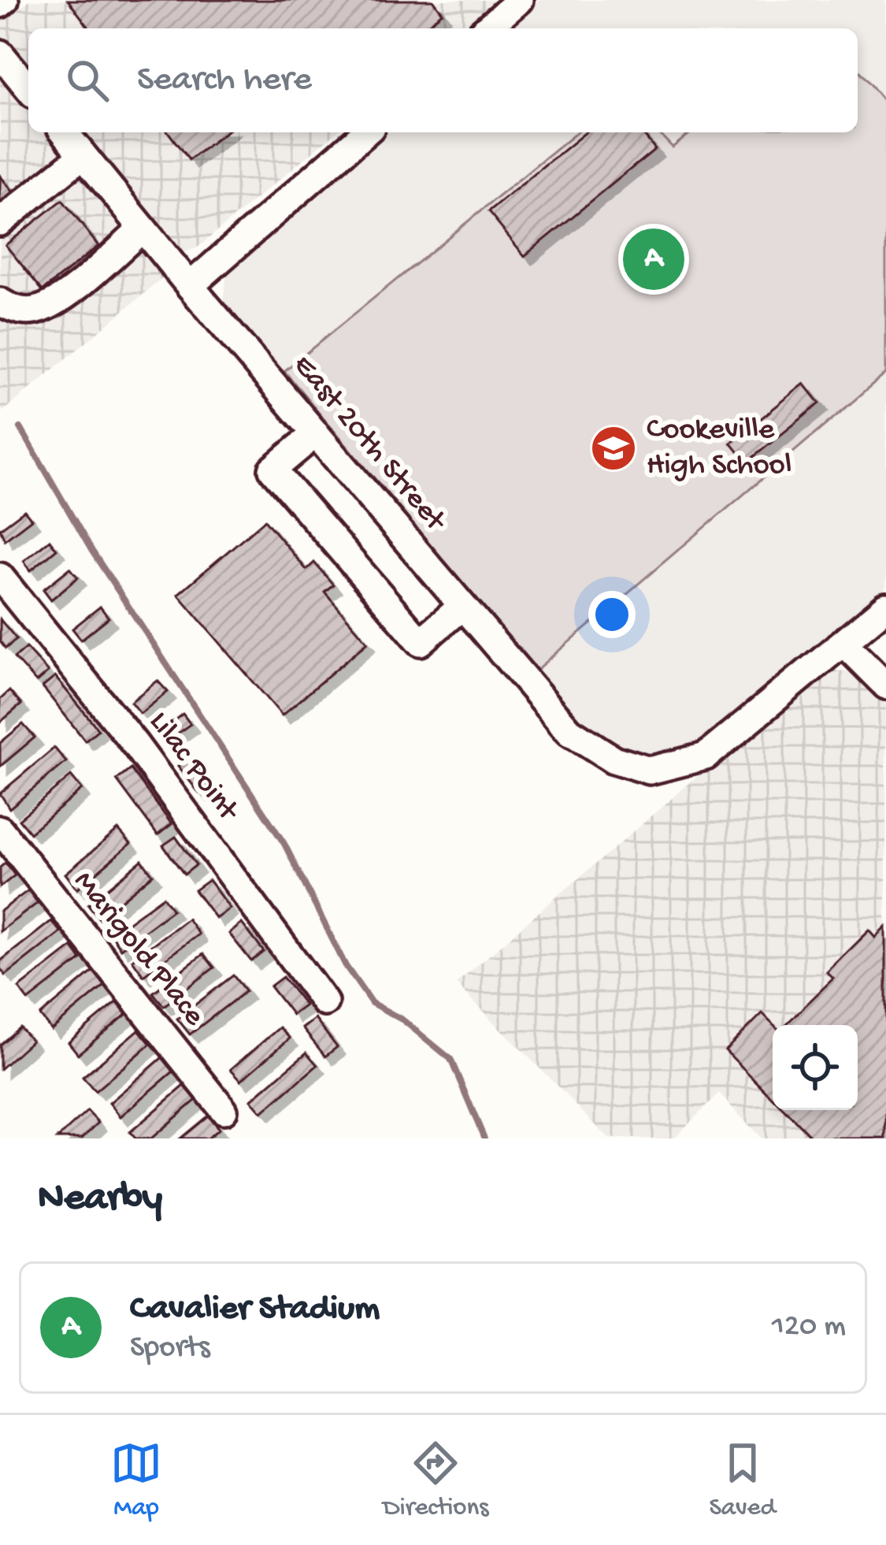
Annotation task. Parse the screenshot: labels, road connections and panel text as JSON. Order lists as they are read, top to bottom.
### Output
{
  "streets": {
    "street": ["East 20th Street", "Lilac Point", "Marigold Place"]
  },
  "places": {
    "school or university": ["Cookeville High School"]
  },
  "page": {
    "search": "Search here",
    "pins": "A",
    "heading": "Nearby",
    "list": [
      {
        "mark": "A",
        "name": "Cavalier Stadium",
        "note": "Sports",
        "value": "120 m"
      }
    ],
    "nav": ["Map", "Directions", "Saved"]
  }
}
